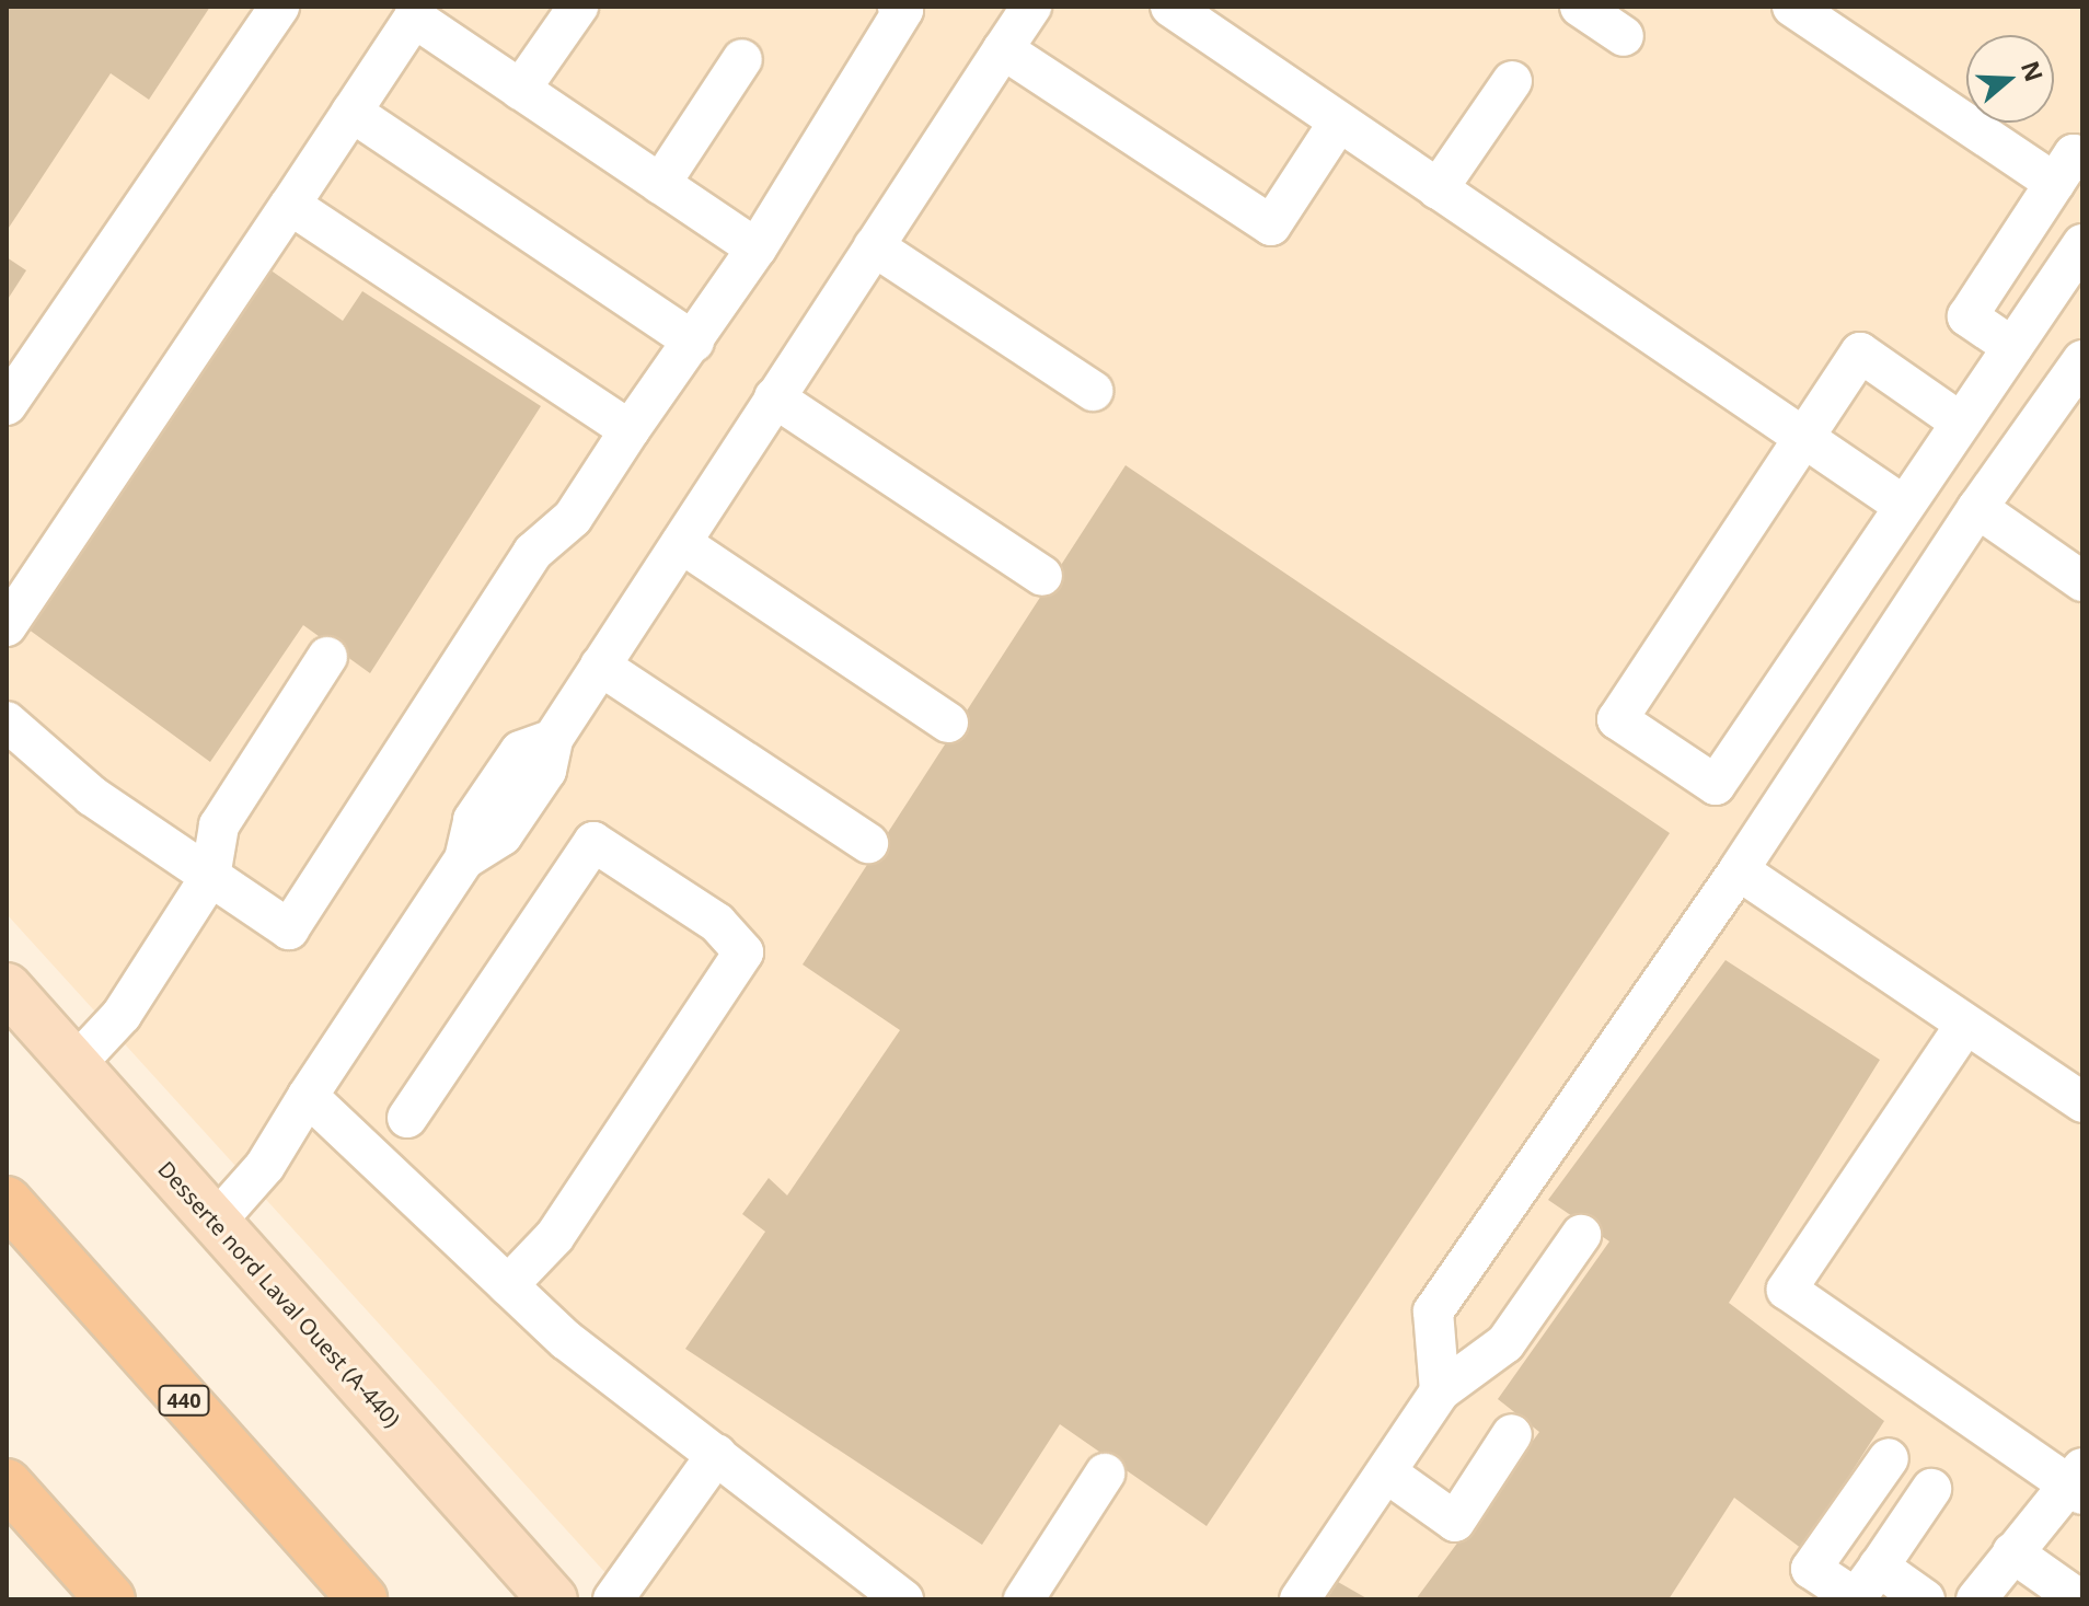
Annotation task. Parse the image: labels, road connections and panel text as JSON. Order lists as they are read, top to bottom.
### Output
{
  "streets": {
    "highway": ["440"],
    "main road": ["Desserte nord Laval Ouest (A-440)"]
  },
  "north": "right"
}
